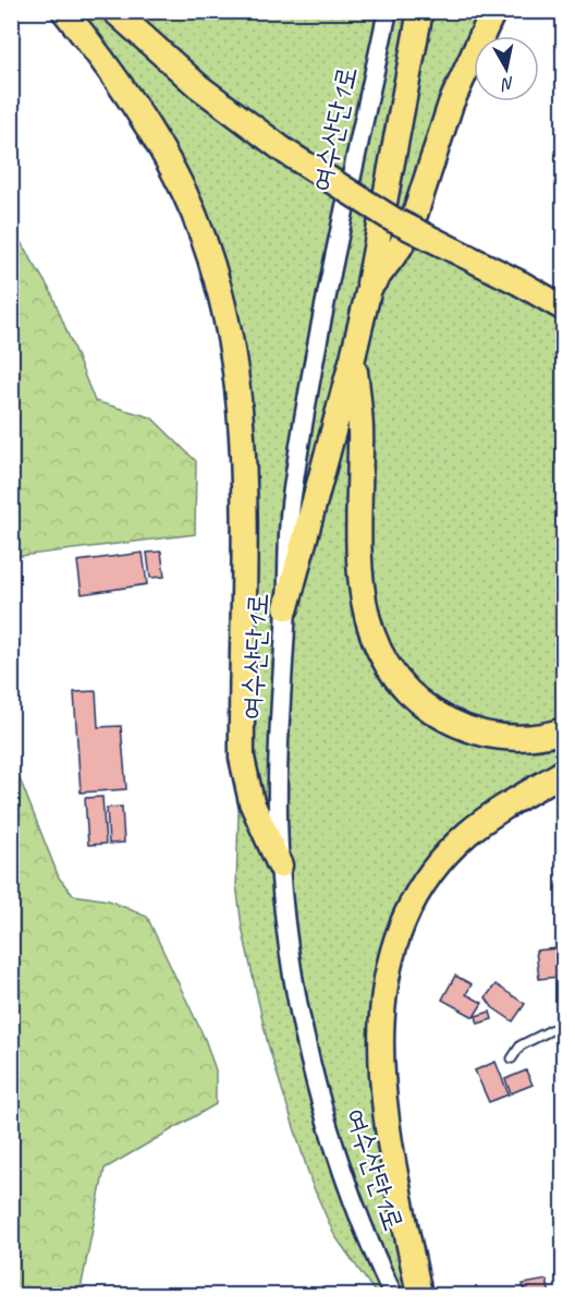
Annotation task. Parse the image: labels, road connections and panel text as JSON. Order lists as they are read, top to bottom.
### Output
{
  "streets": {
    "street": ["여수산단1로"]
  },
  "north": "bottom"
}
